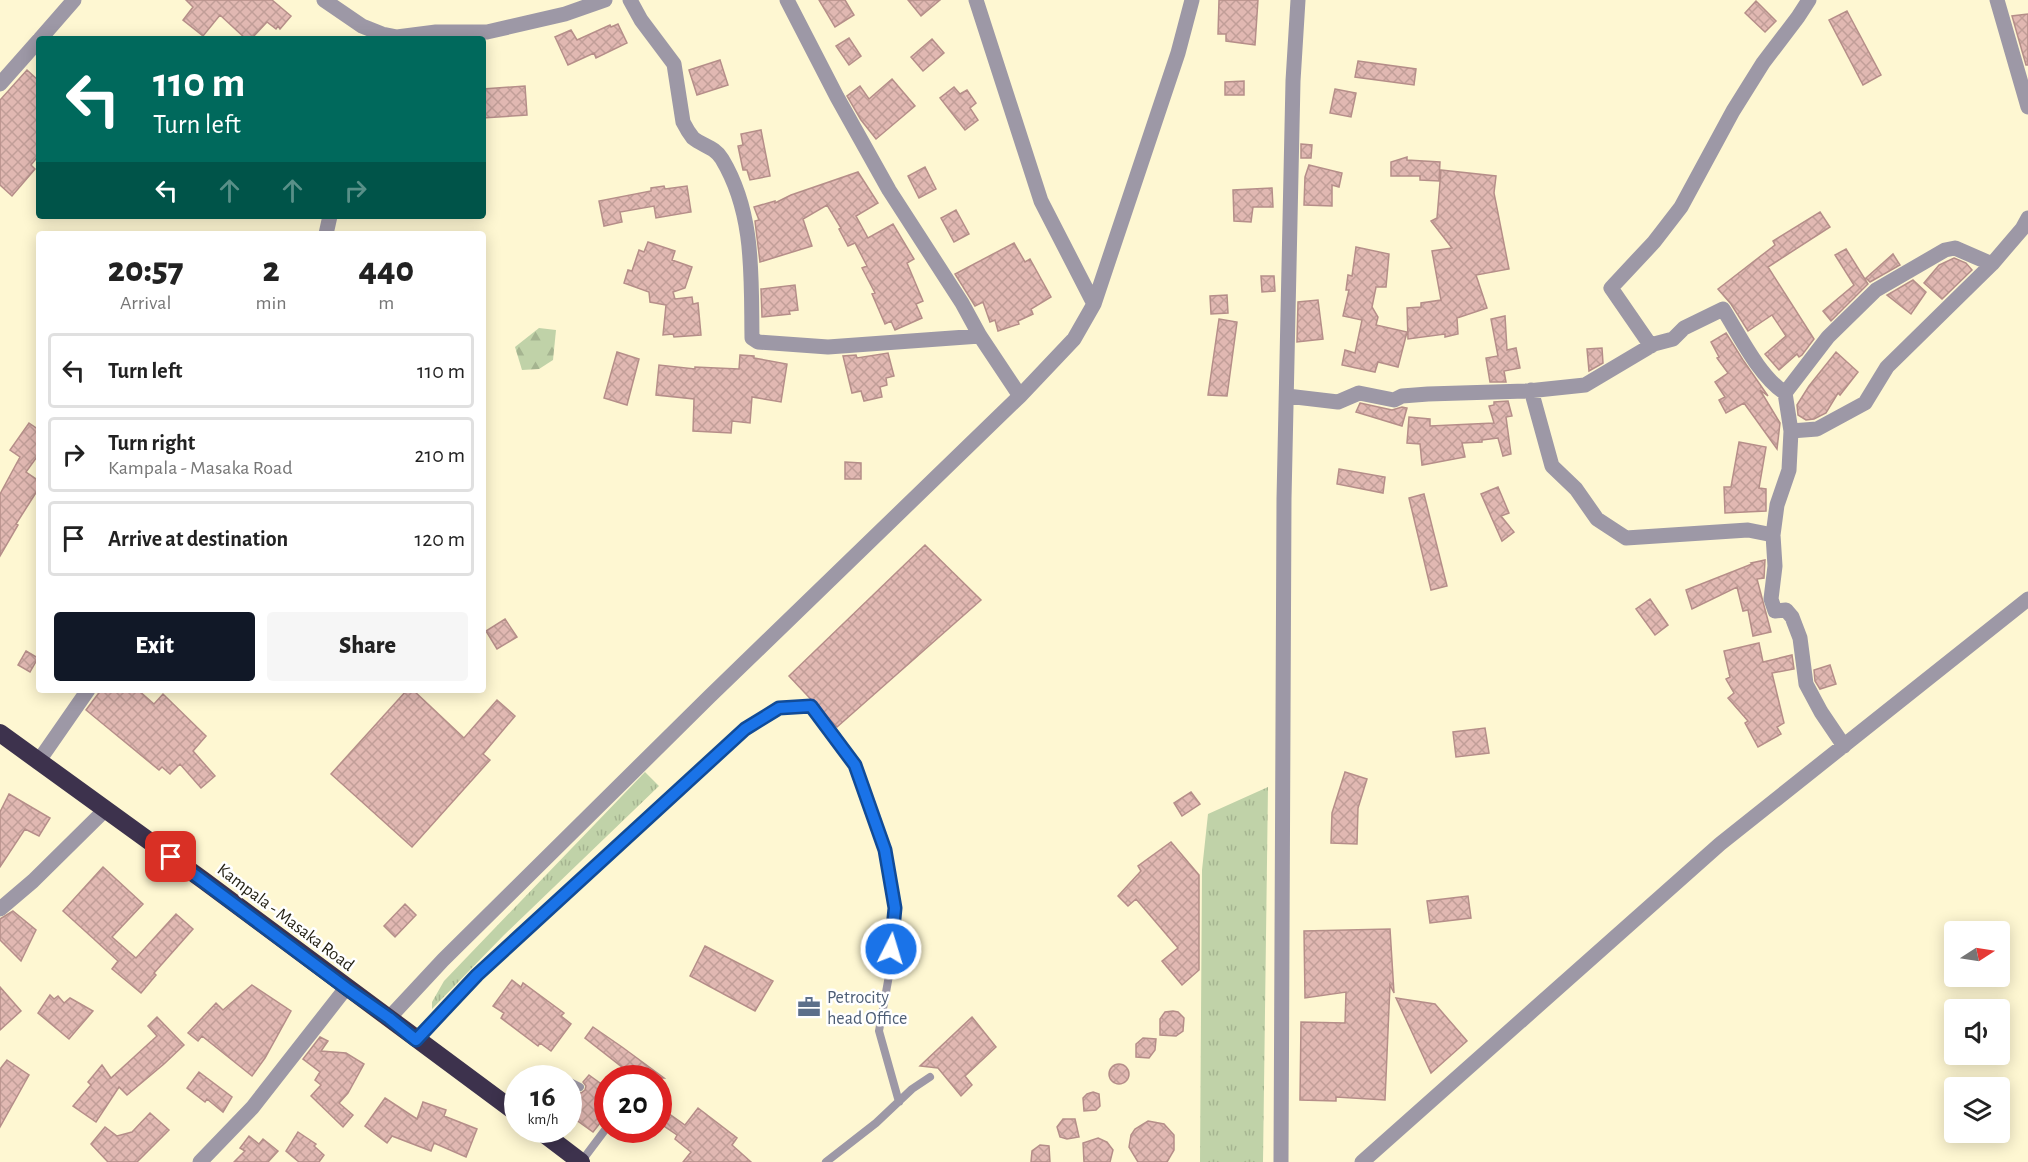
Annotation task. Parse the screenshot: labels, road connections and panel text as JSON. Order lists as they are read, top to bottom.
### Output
{
  "streets": {
    "highway": ["Kampala - Masaka Road"]
  },
  "places": {
    "office": ["Petrocity head Office"]
  },
  "north": "right",
  "page": {
    "turn": ["110 m", "Turn left"],
    "eta": [
      "20:57",
      "Arrival",
      "2",
      "min",
      "440",
      "m"
    ],
    "list": [
      {
        "name": "Turn left",
        "value": "110 m"
      },
      {
        "name": "Turn right",
        "note": "Kampala - Masaka Road",
        "value": "210 m"
      },
      {
        "name": "Arrive at destination",
        "value": "120 m"
      }
    ],
    "buttons": ["Exit", "Share"],
    "speed": "16 km/h",
    "limit": "20"
  }
}
